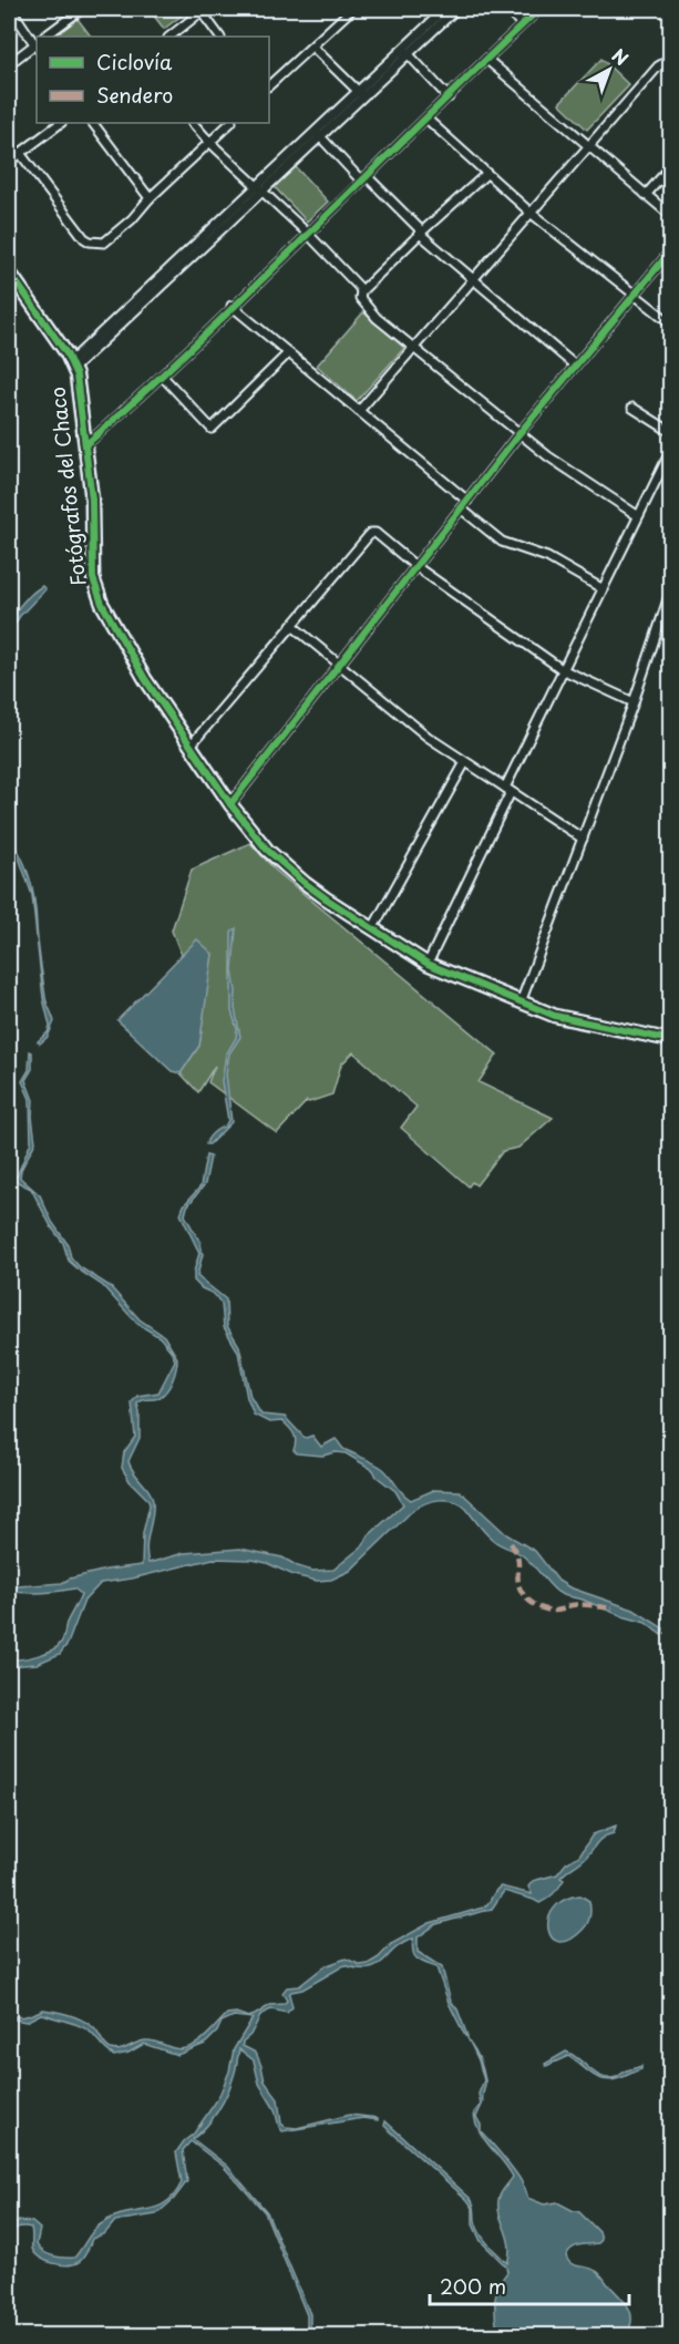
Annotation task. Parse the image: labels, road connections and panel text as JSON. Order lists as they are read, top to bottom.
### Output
{
  "streets": {
    "street": ["Fotógrafos del Chaco"]
  },
  "legend": ["Ciclovía", "Sendero"],
  "scale_bar": "200 m",
  "north": "top right"
}
